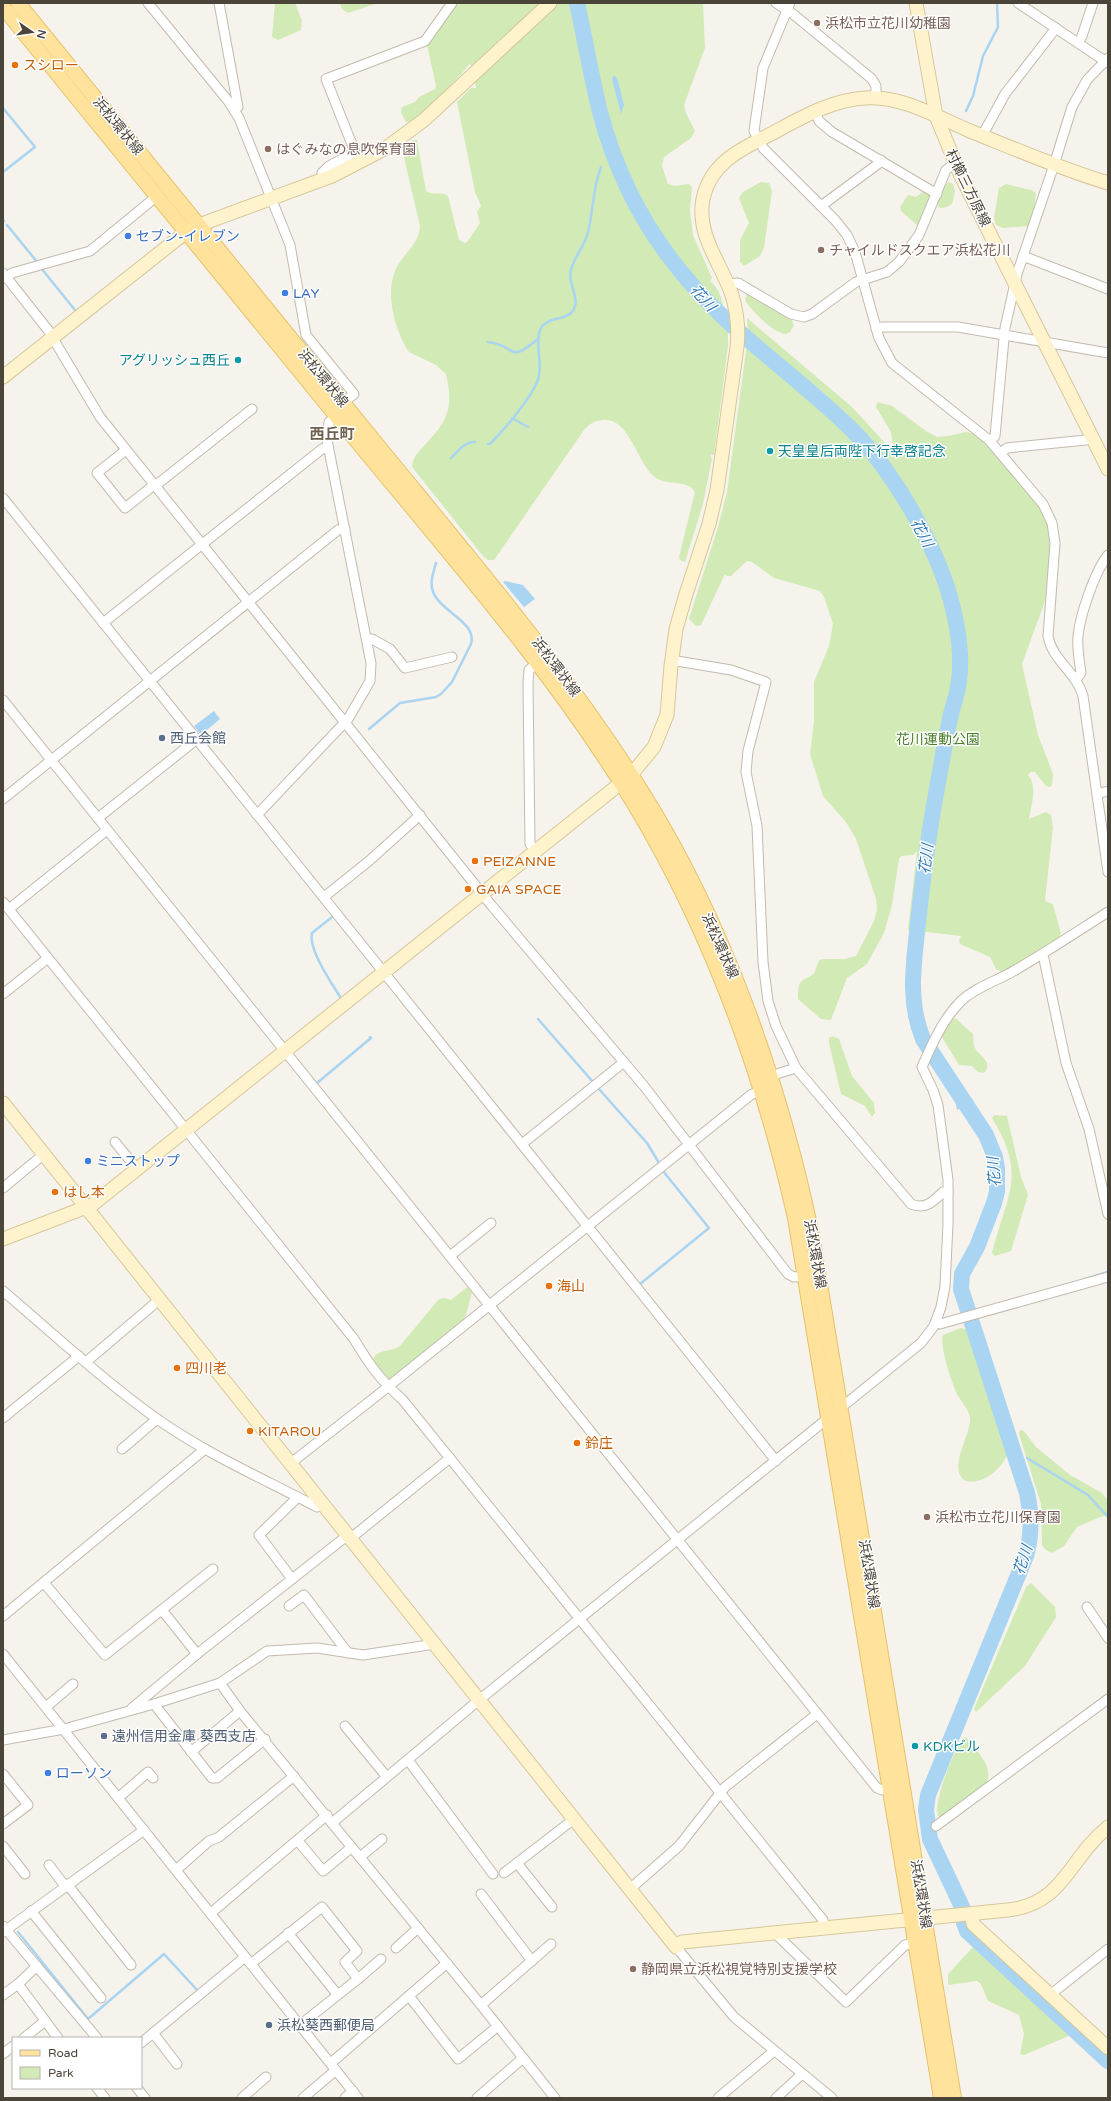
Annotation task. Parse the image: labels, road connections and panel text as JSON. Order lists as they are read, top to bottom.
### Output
{
  "streets": {
    "main road": ["浜松環状線"],
    "street": ["村櫛三方原線"]
  },
  "districts": ["西丘町"],
  "water": ["花川"],
  "parks": ["花川運動公園"],
  "places": [
    "浜松市立花川幼稚園",
    "スシロー",
    "はぐみなの息吹保育園",
    "セブン-イレブン",
    "チャイルドスクエア浜松花川",
    "LAY",
    "アグリッシュ西丘",
    "天皇皇后両陛下行幸啓記念",
    "西丘会館",
    "PEIZANNE",
    "GAIA SPACE",
    "ミニストップ",
    "はし本",
    "海山",
    "四川老",
    "KITAROU",
    "鈴庄",
    "浜松市立花川保育園",
    "遠州信用金庫 葵西支店",
    "KDKビル",
    "ローソン",
    "静岡県立浜松視覚特別支援学校",
    "浜松葵西郵便局"
  ],
  "legend": ["Road", "Park"],
  "north": "right"
}
